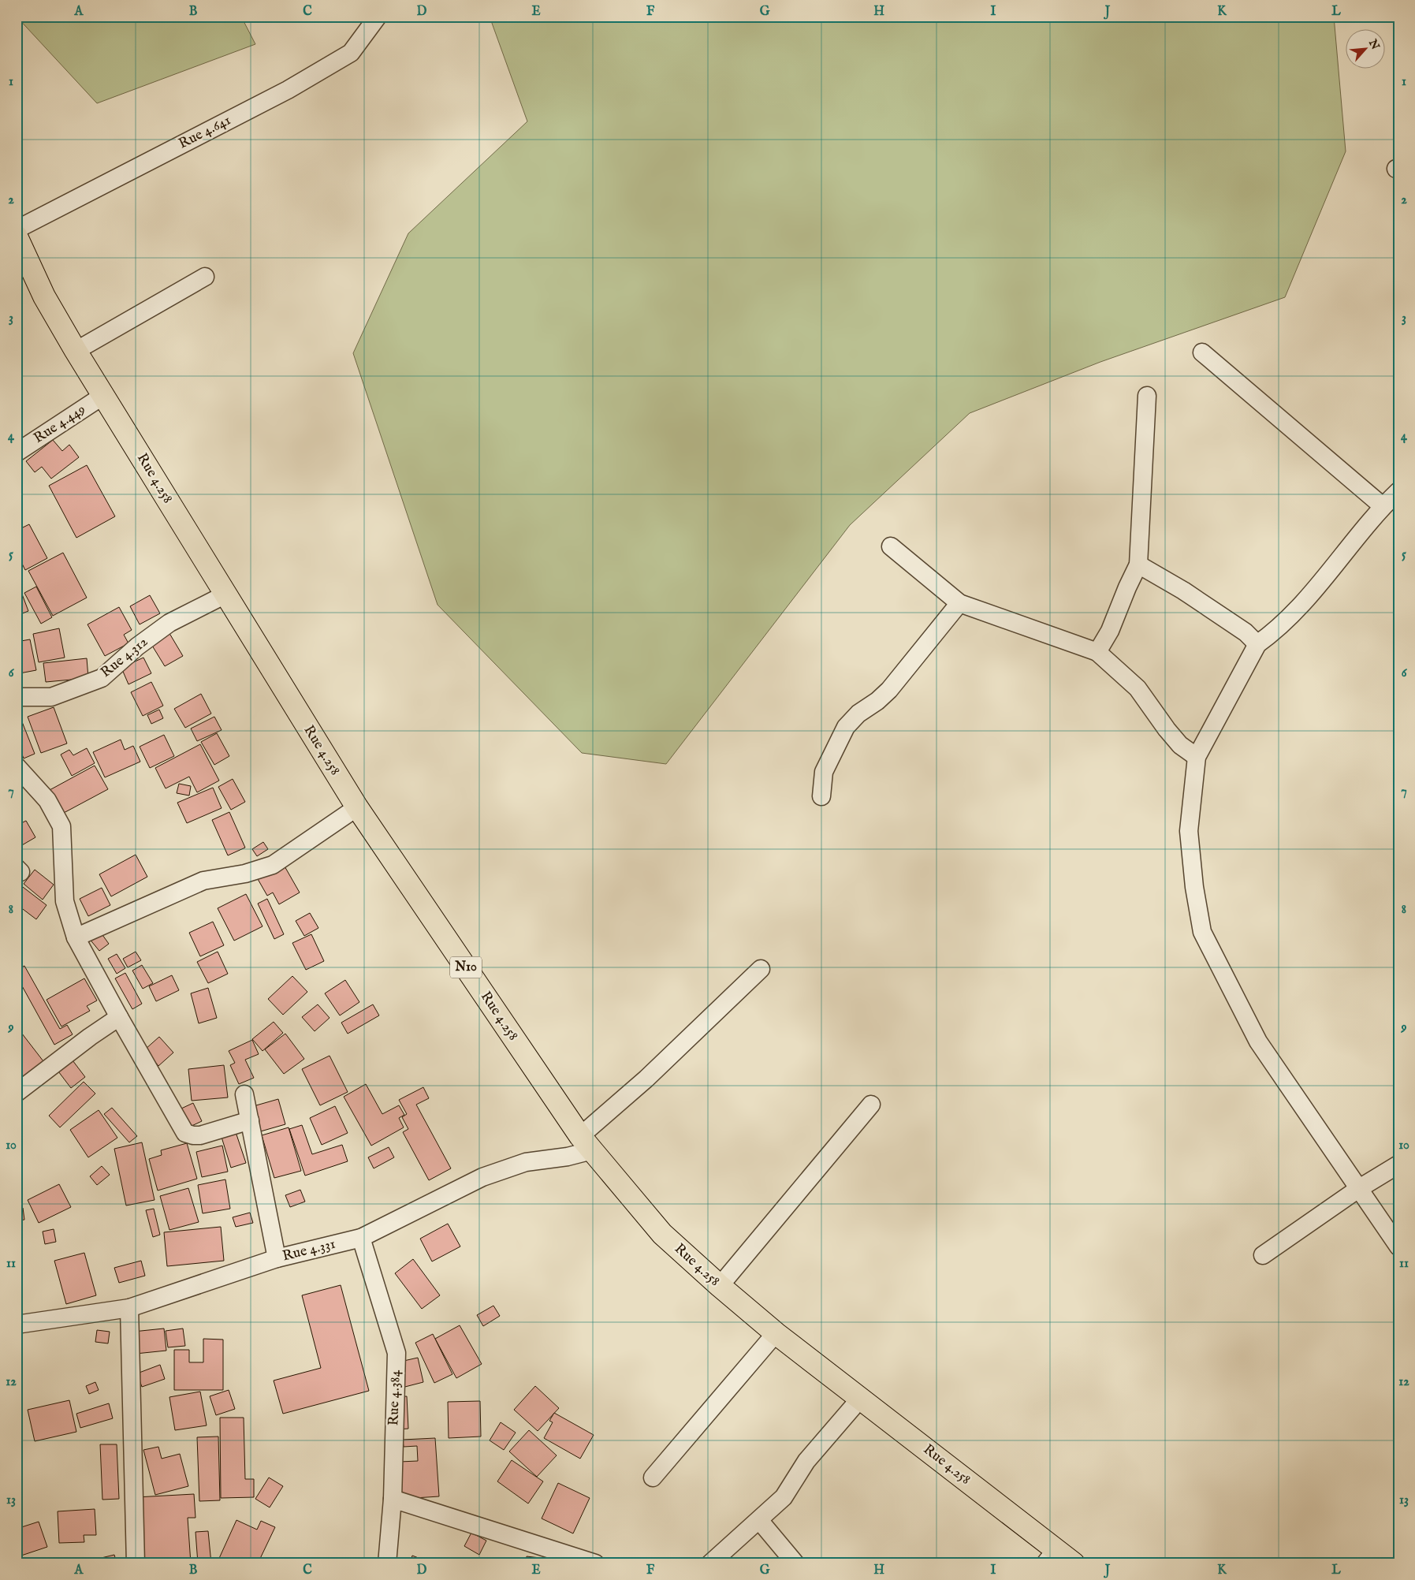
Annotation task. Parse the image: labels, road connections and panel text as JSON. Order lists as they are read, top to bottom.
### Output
{
  "streets": {
    "highway": ["Rue 4.258", "N10"],
    "street": [
      "Rue 4.641",
      "Rue 4.449",
      "Rue 4.312",
      "Rue 4.331",
      "Rue 4.384"
    ]
  },
  "crossings": [
    ["Rue 4.449", "Rue 4.258"],
    ["Rue 4.258", "Rue 4.312"],
    ["Rue 4.258", "Rue 4.331"],
    ["Rue 4.331", "Rue 4.384"]
  ],
  "north": "top right",
  "grid": {
    "columns": [
      "A",
      "B",
      "C",
      "D",
      "E",
      "F",
      "G",
      "H",
      "I",
      "J",
      "K",
      "L"
    ],
    "rows": [
      "1",
      "2",
      "3",
      "4",
      "5",
      "6",
      "7",
      "8",
      "9",
      "10",
      "11",
      "12",
      "13"
    ]
  }
}
